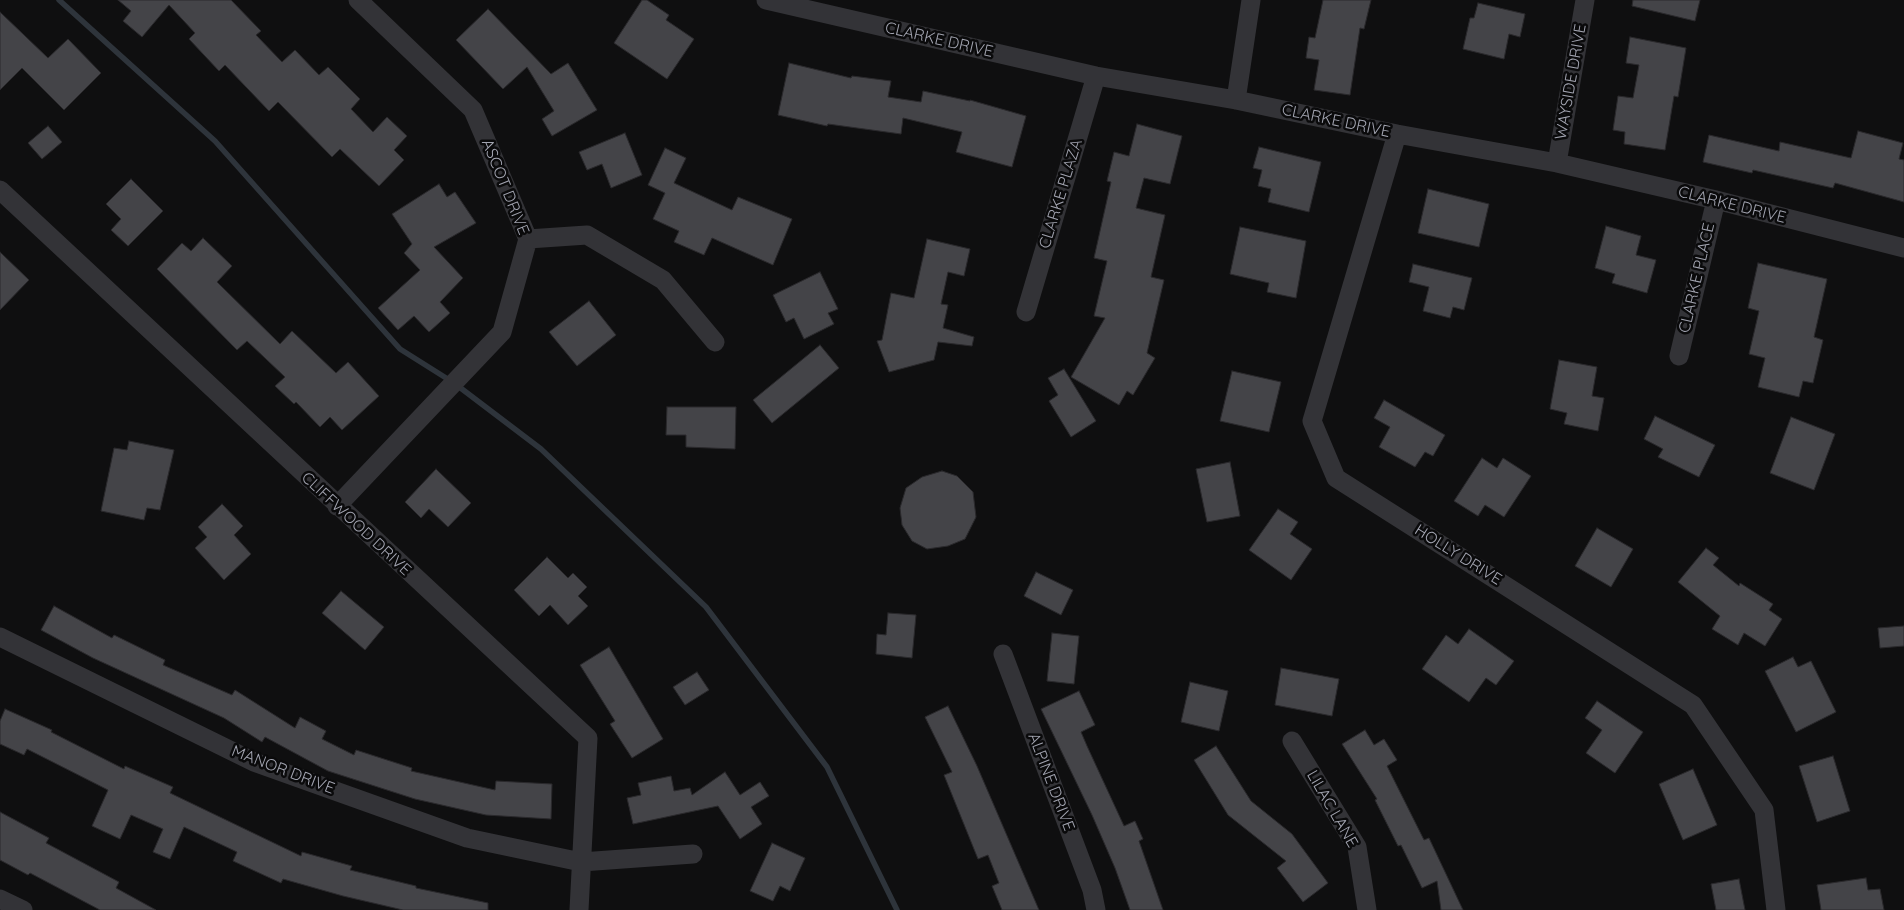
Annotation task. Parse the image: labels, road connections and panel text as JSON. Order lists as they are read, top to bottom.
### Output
{
  "streets": {
    "street": [
      "CLARKE DRIVE",
      "WAYSIDE DRIVE",
      "ASCOT DRIVE",
      "CLARKE PLAZA",
      "CLARKE PLACE",
      "CLIFFWOOD DRIVE",
      "HOLLY DRIVE",
      "MANOR DRIVE",
      "ALPINE DRIVE",
      "LILAC LANE"
    ]
  },
  "crossings": [
    ["CLARKE DRIVE", "WAYSIDE DRIVE"],
    ["CLARKE DRIVE", "CLARKE PLAZA"],
    ["CLARKE DRIVE", "CLARKE PLACE"],
    ["CLARKE DRIVE", "HOLLY DRIVE"],
    ["ASCOT DRIVE", "CLIFFWOOD DRIVE"],
    ["CLIFFWOOD DRIVE", "MANOR DRIVE"]
  ]
}
